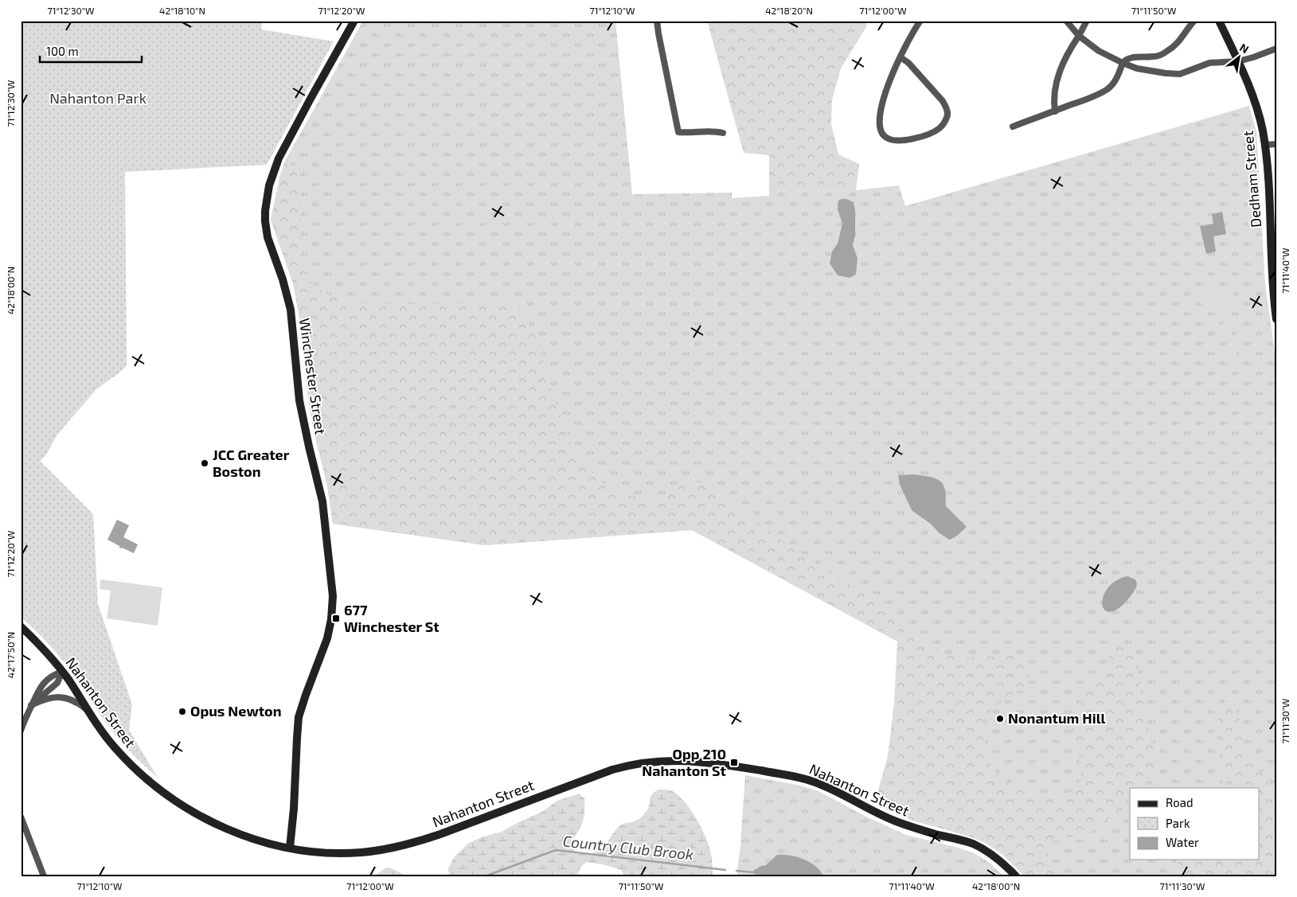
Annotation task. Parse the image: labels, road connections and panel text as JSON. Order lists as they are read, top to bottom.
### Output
{
  "streets": {
    "main road": ["Dedham Street", "Winchester Street", "Nahanton Street"]
  },
  "crossings": [
    ["Winchester Street", "Nahanton Street"]
  ],
  "water": ["Country Club Brook"],
  "parks": ["Nahanton Park"],
  "places": {
    "other": ["JCC Greater Boston", "Opus Newton", "Nonantum Hill"],
    "transit": ["677 Winchester St", "Opp 210 Nahanton St"]
  },
  "legend": ["Road", "Park", "Water"],
  "scale_bar": "100 m",
  "north": "top right",
  "coordinates": [
    "71°12'30\"W",
    "42°18'10\"N",
    "71°12'20\"W",
    "71°12'10\"W",
    "42°18'20\"N",
    "71°12'00\"W",
    "71°11'50\"W",
    "71°11'40\"W",
    "42°18'00\"N",
    "42°17'50\"N",
    "71°11'30\"W"
  ]
}
